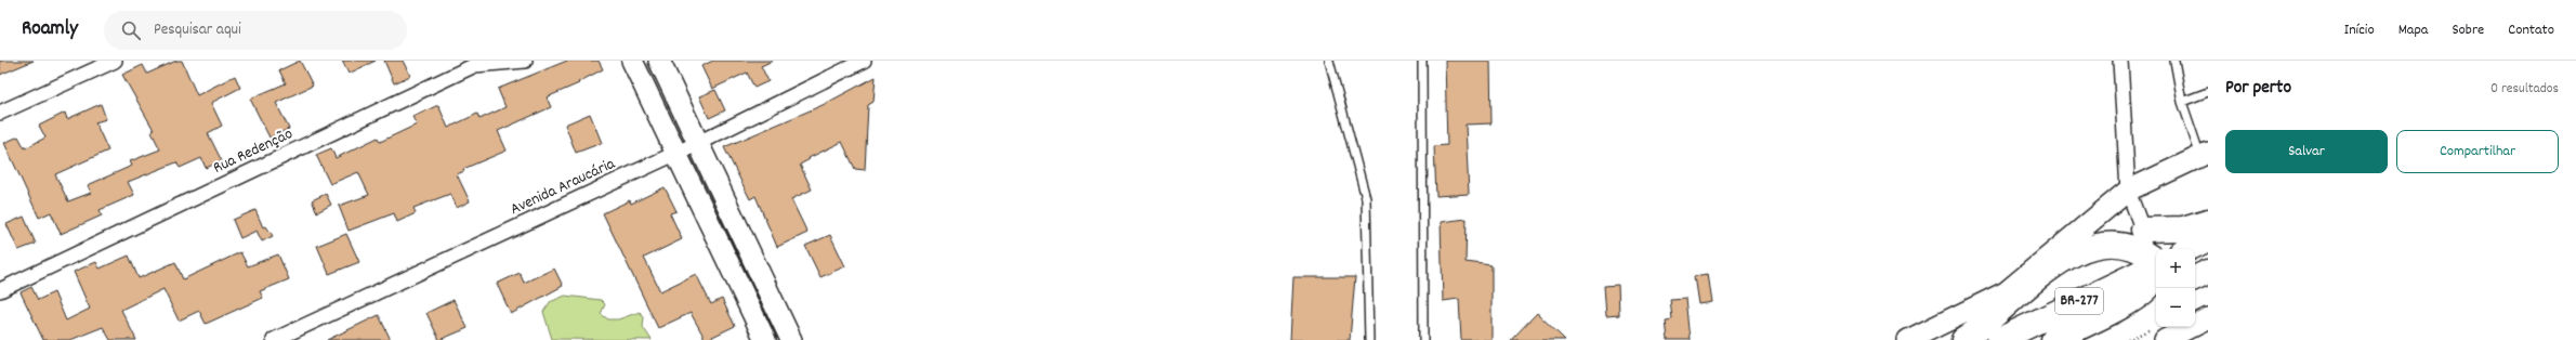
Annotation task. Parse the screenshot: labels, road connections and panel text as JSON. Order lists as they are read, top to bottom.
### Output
{
  "streets": {
    "highway": ["BR-277"],
    "street": ["Rua Redenção", "Avenida Araucária"]
  },
  "page": {
    "header": "Roamly",
    "search": "Pesquisar aqui",
    "nav": [
      "Início",
      "Mapa",
      "Sobre",
      "Contato"
    ],
    "heading": ["Por perto", "0 resultados"],
    "buttons": ["Salvar", "Compartilhar"],
    "map_buttons": ["+", "−"]
  }
}
